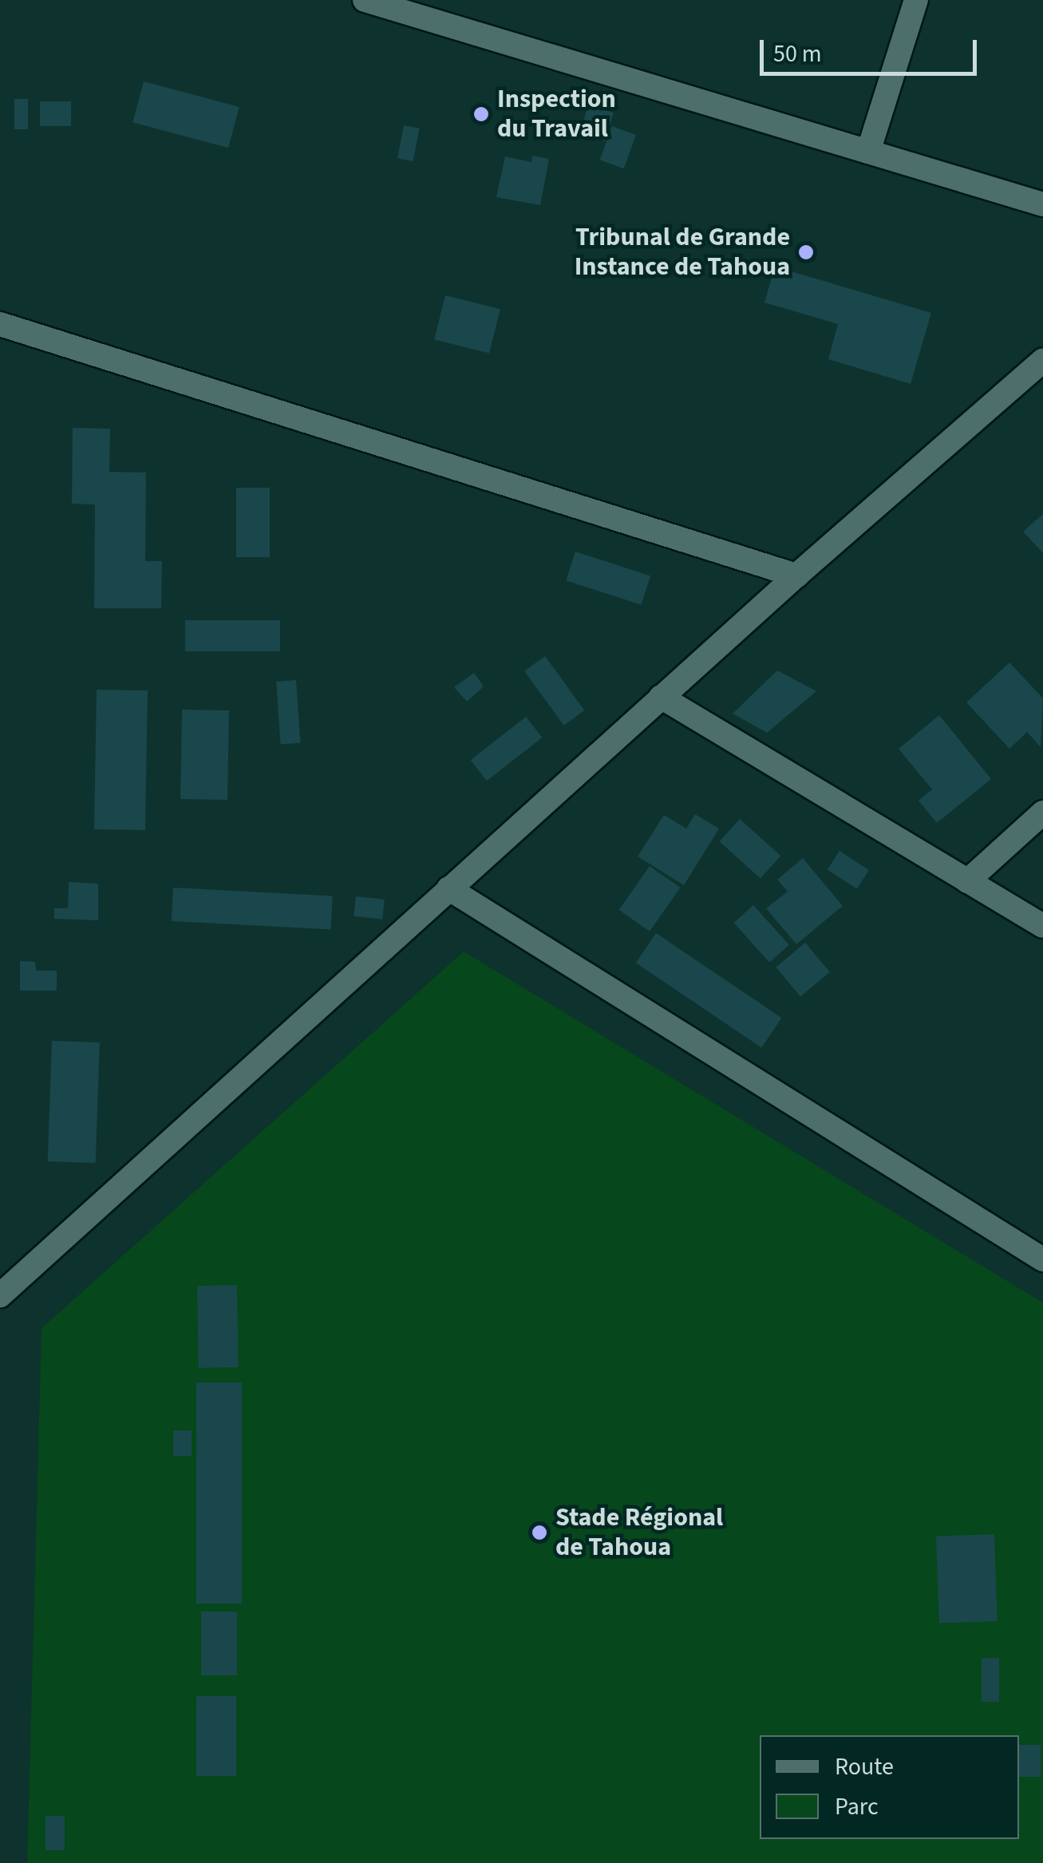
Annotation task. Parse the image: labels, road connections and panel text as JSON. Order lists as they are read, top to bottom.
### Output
{
  "places": ["Inspection du Travail", "Tribunal de Grande Instance de Tahoua", "Stade Régional de Tahoua"],
  "legend": ["Route", "Parc"],
  "scale_bar": "50 m"
}
